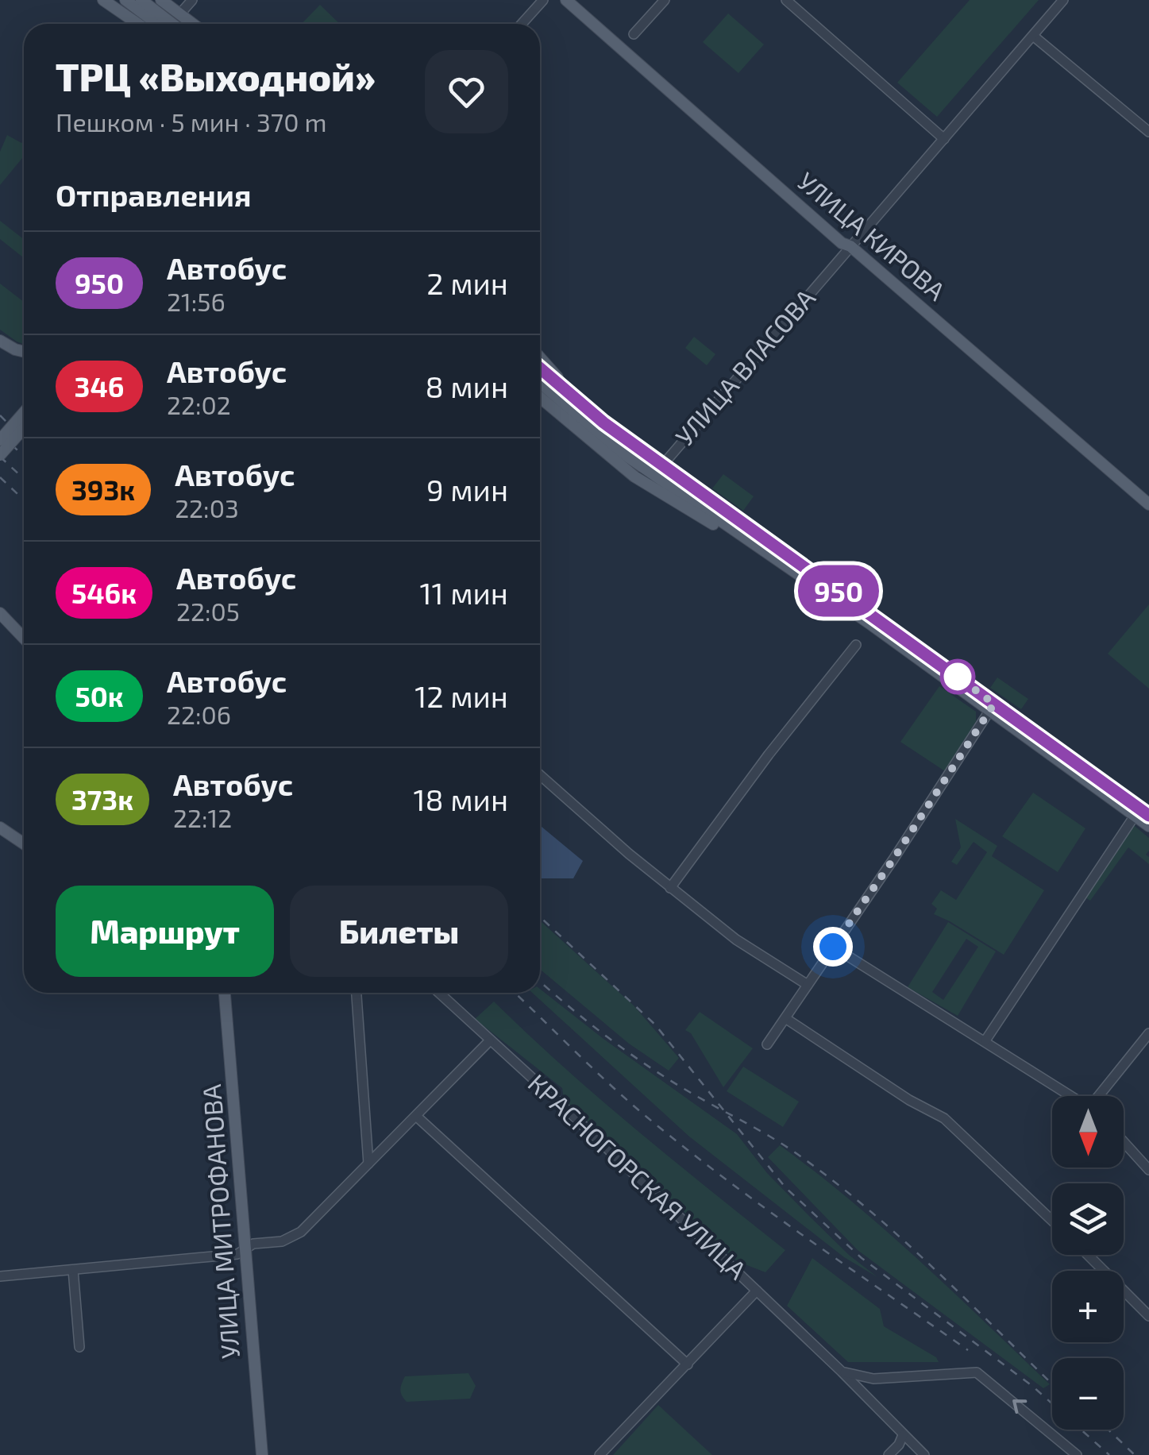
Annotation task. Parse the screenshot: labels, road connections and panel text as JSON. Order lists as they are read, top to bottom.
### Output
{
  "streets": {
    "main road": ["УЛИЦА КИРОВА", "УЛИЦА МИТРОФАНОВА"],
    "street": ["УЛИЦА ВЛАСОВА", "КРАСНОГОРСКАЯ УЛИЦА"]
  },
  "crossings": [
    ["УЛИЦА КИРОВА", "УЛИЦА ВЛАСОВА"]
  ],
  "lines": ["bus line 950"],
  "north": "bottom",
  "page": {
    "on_map": "950",
    "heading": [
      ["ТРЦ «Выходной»", "Пешком · 5 мин · 370 m"],
      "Отправления"
    ],
    "list": [
      {
        "mark": "950",
        "name": "Автобус",
        "note": "21:56",
        "value": "2 мин"
      },
      {
        "mark": "346",
        "name": "Автобус",
        "note": "22:02",
        "value": "8 мин"
      },
      {
        "mark": "393к",
        "name": "Автобус",
        "note": "22:03",
        "value": "9 мин"
      },
      {
        "mark": "546к",
        "name": "Автобус",
        "note": "22:05",
        "value": "11 мин"
      },
      {
        "mark": "50к",
        "name": "Автобус",
        "note": "22:06",
        "value": "12 мин"
      },
      {
        "mark": "373к",
        "name": "Автобус",
        "note": "22:12",
        "value": "18 мин"
      }
    ],
    "buttons": ["Маршрут", "Билеты"],
    "map_buttons": ["+", "−"]
  }
}
